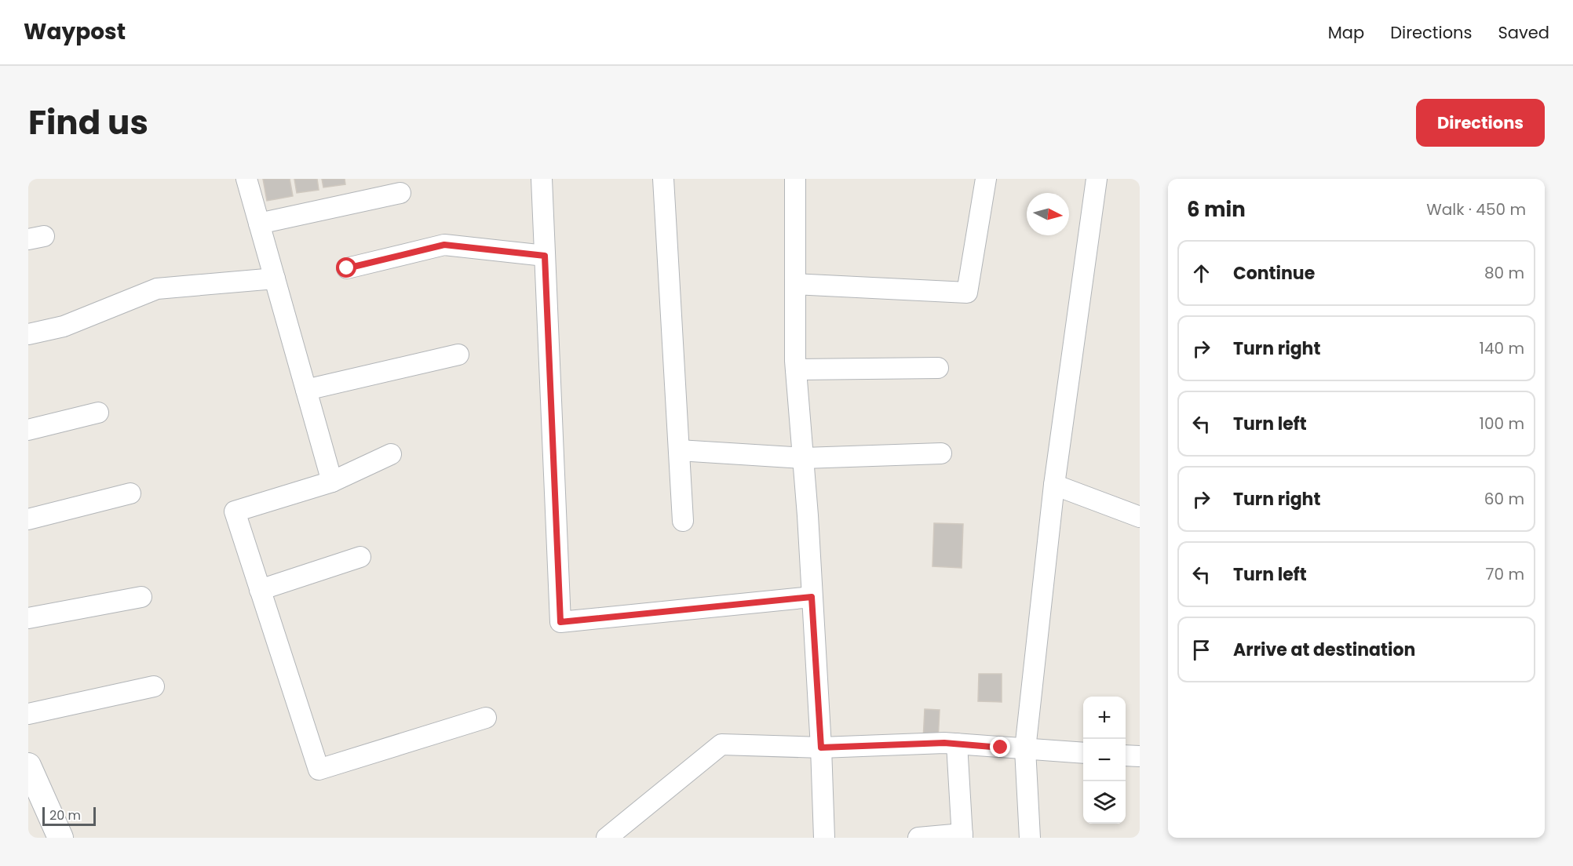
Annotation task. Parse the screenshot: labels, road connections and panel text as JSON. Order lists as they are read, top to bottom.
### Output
{
  "scale_bar": "20 m",
  "north": "right",
  "page": {
    "header": "Waypost",
    "nav": ["Map", "Directions", "Saved"],
    "title": "Find us",
    "buttons": "Directions",
    "heading": ["6 min", "Walk · 450 m"],
    "list": [
      ["Continue", "80 m"],
      ["Turn right", "140 m"],
      ["Turn left", "100 m"],
      ["Turn right", "60 m"],
      ["Turn left", "70 m"],
      "Arrive at destination"
    ],
    "map_buttons": ["+", "−"],
    "scale": "20 m"
  }
}
